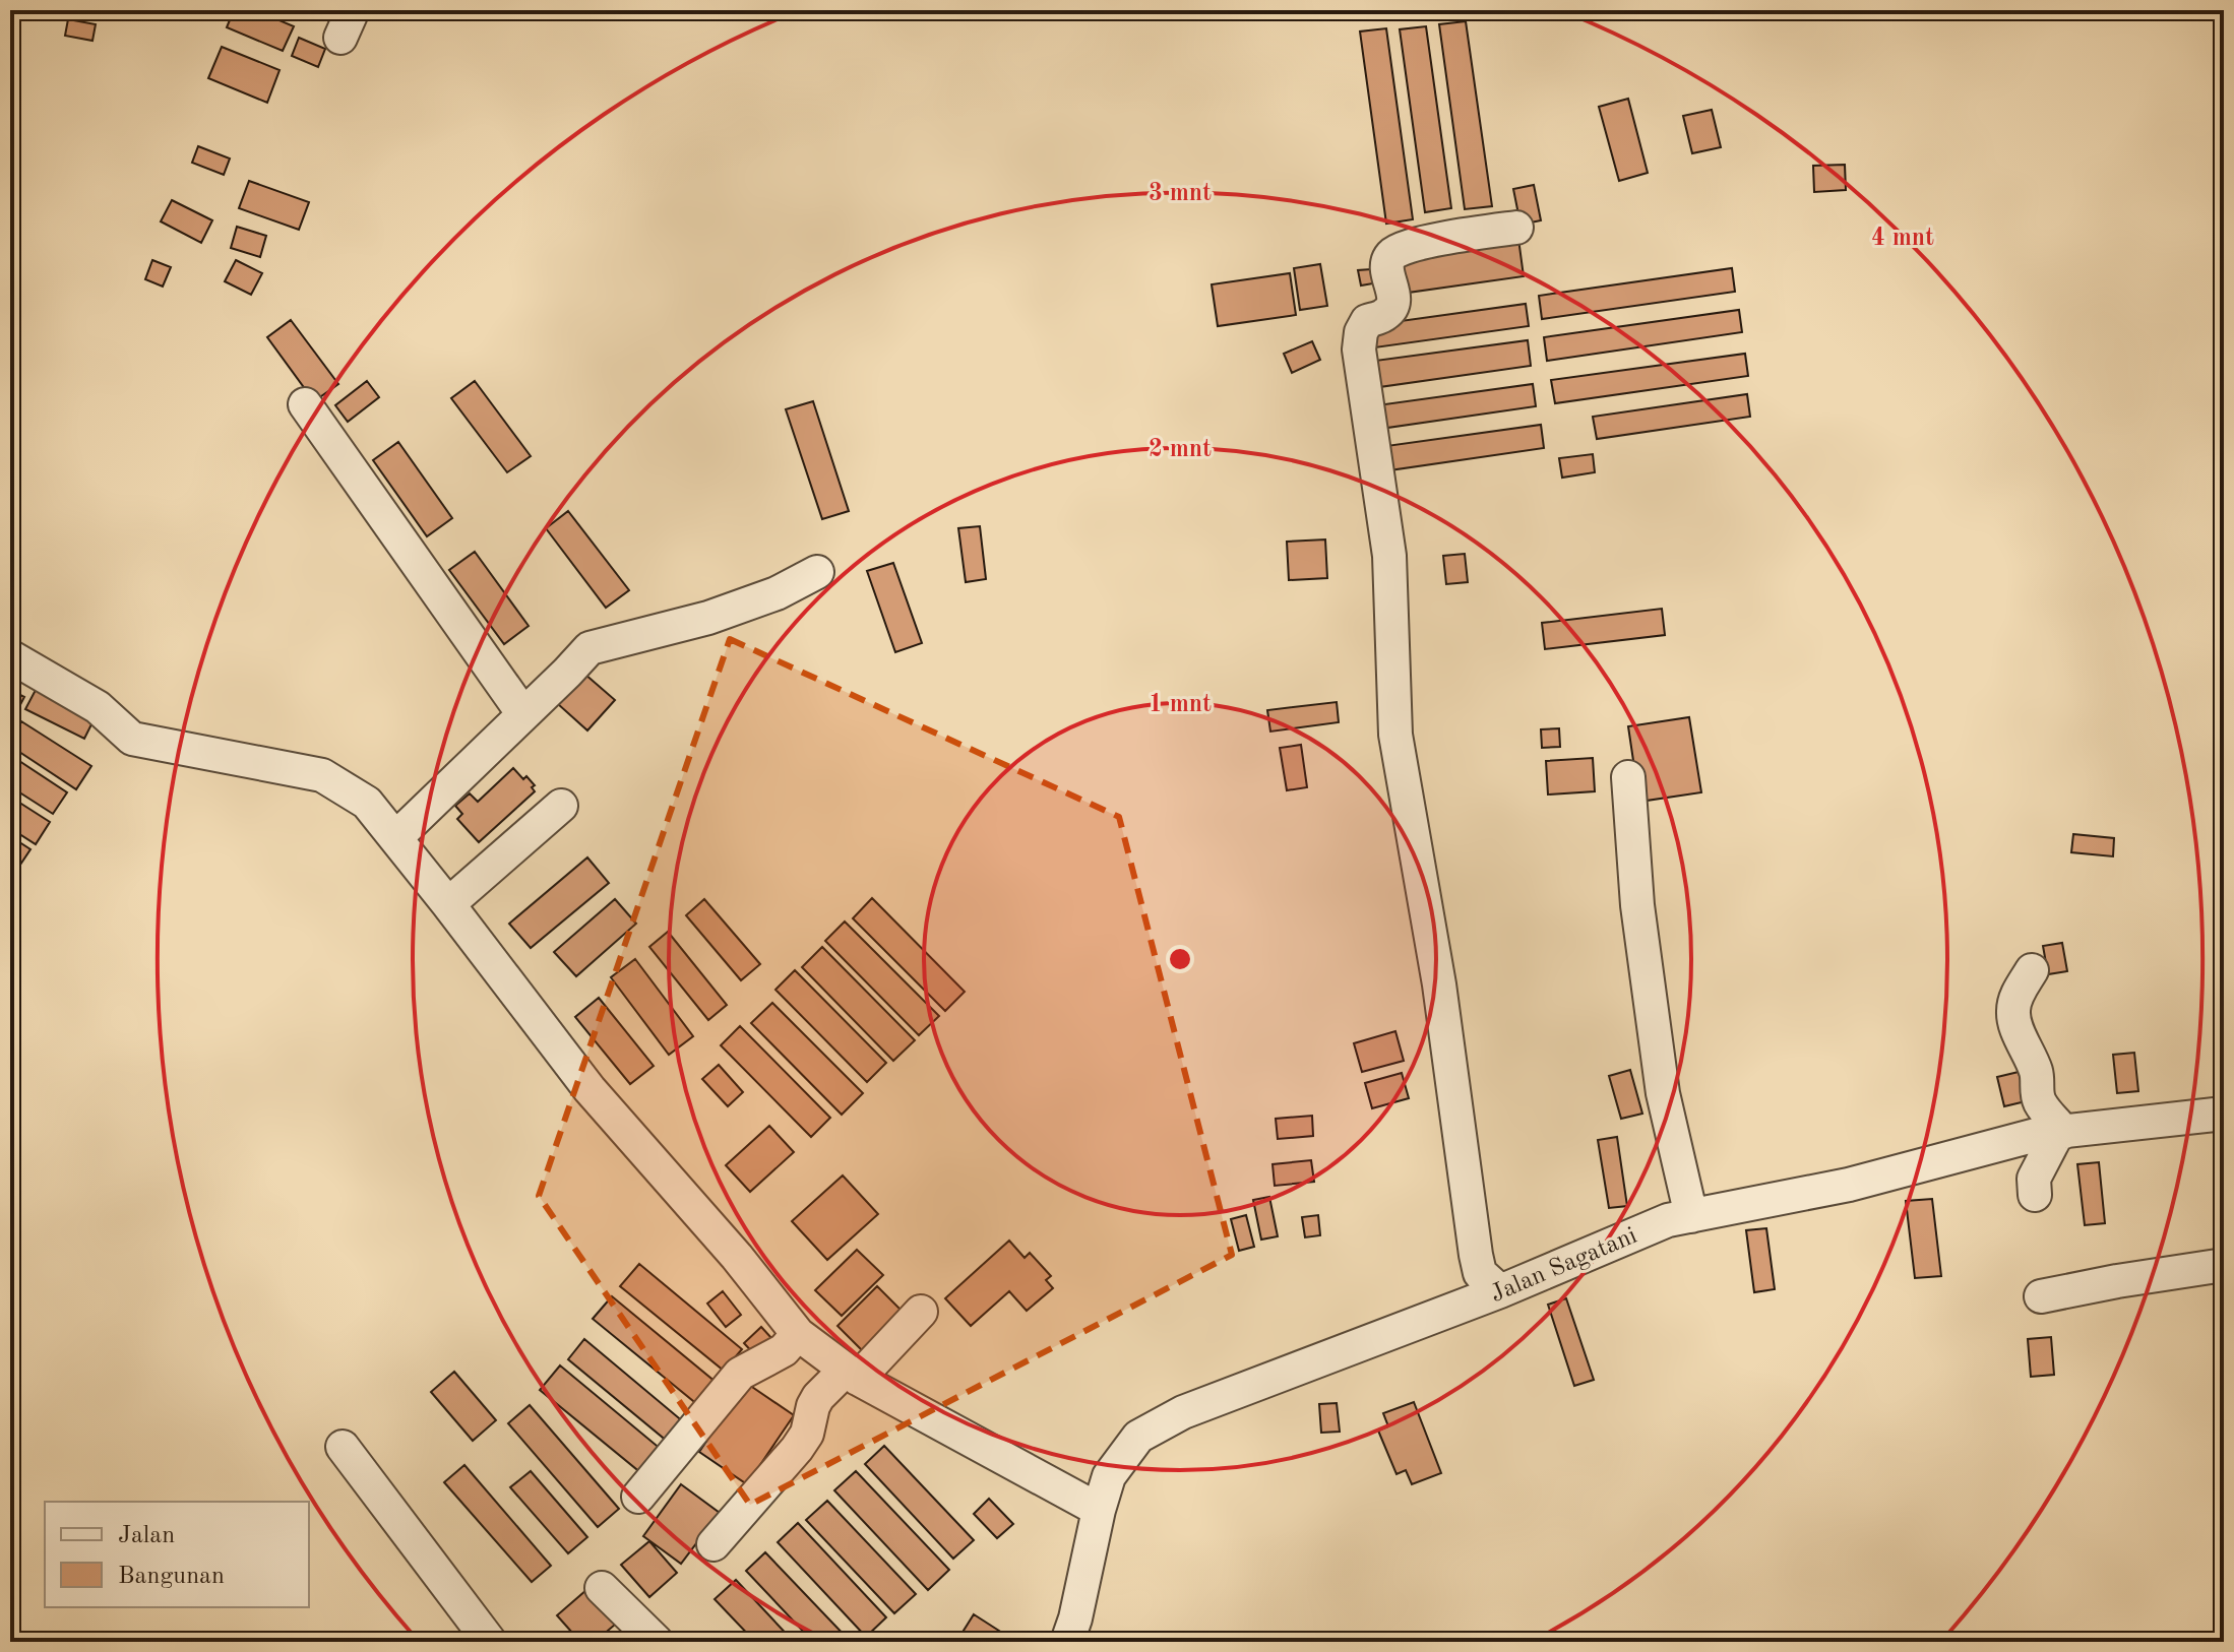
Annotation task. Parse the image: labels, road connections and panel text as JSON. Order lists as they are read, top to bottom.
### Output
{
  "streets": {
    "street": ["Jalan Sagatani"]
  },
  "legend": ["Jalan", "Bangunan"],
  "rings": [
    "3 mnt",
    "4 mnt",
    "2 mnt",
    "1 mnt"
  ]
}
